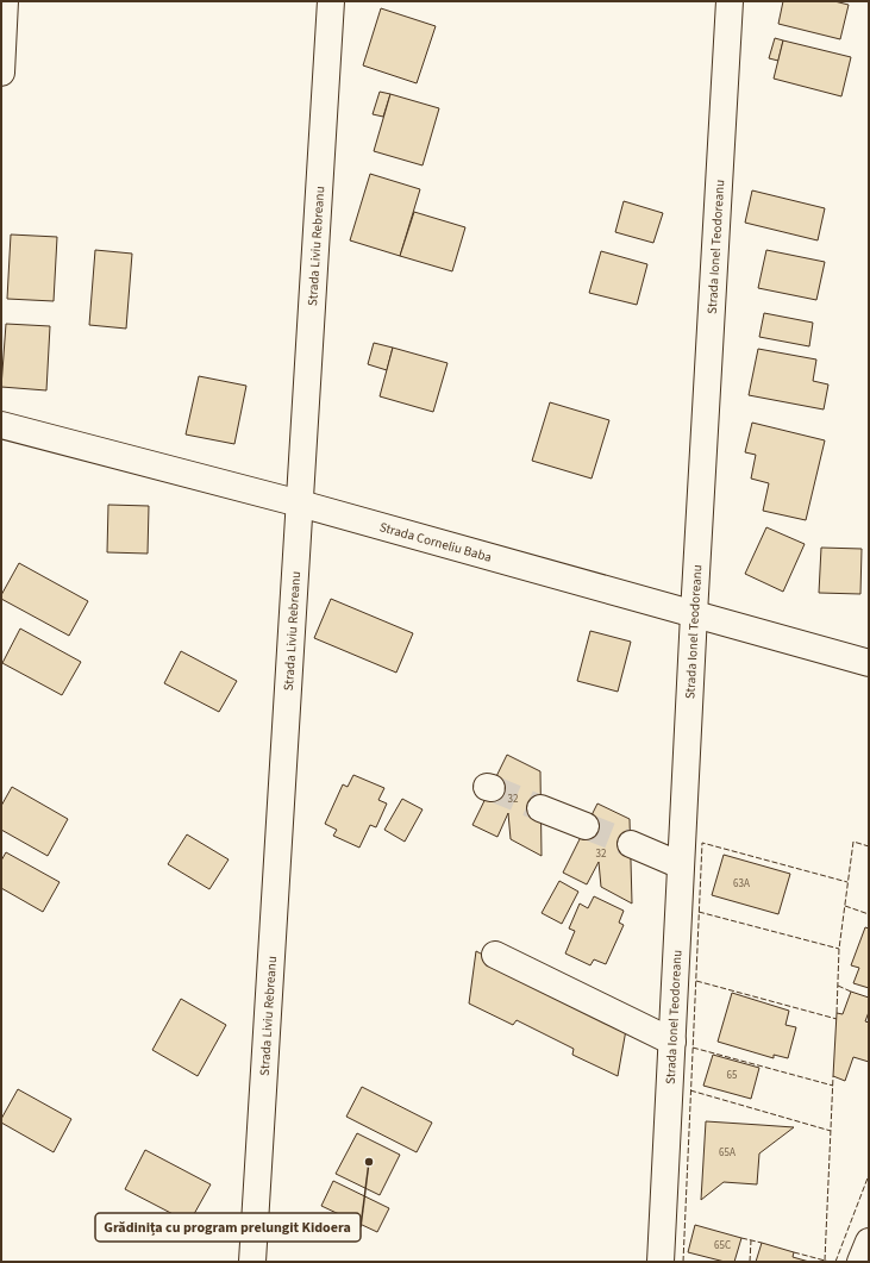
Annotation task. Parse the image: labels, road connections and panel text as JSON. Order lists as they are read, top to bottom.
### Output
{
  "streets": {
    "street": ["Strada Liviu Rebreanu", "Strada Ionel Teodoreanu", "Strada Corneliu Baba"]
  },
  "crossings": [
    ["Strada Liviu Rebreanu", "Strada Corneliu Baba"],
    ["Strada Ionel Teodoreanu", "Strada Corneliu Baba"]
  ],
  "places": ["Grădinița cu program prelungit Kidoera"],
  "house_numbers": [
    "32",
    "32",
    "63A",
    "65",
    "65A",
    "65C"
  ]
}
